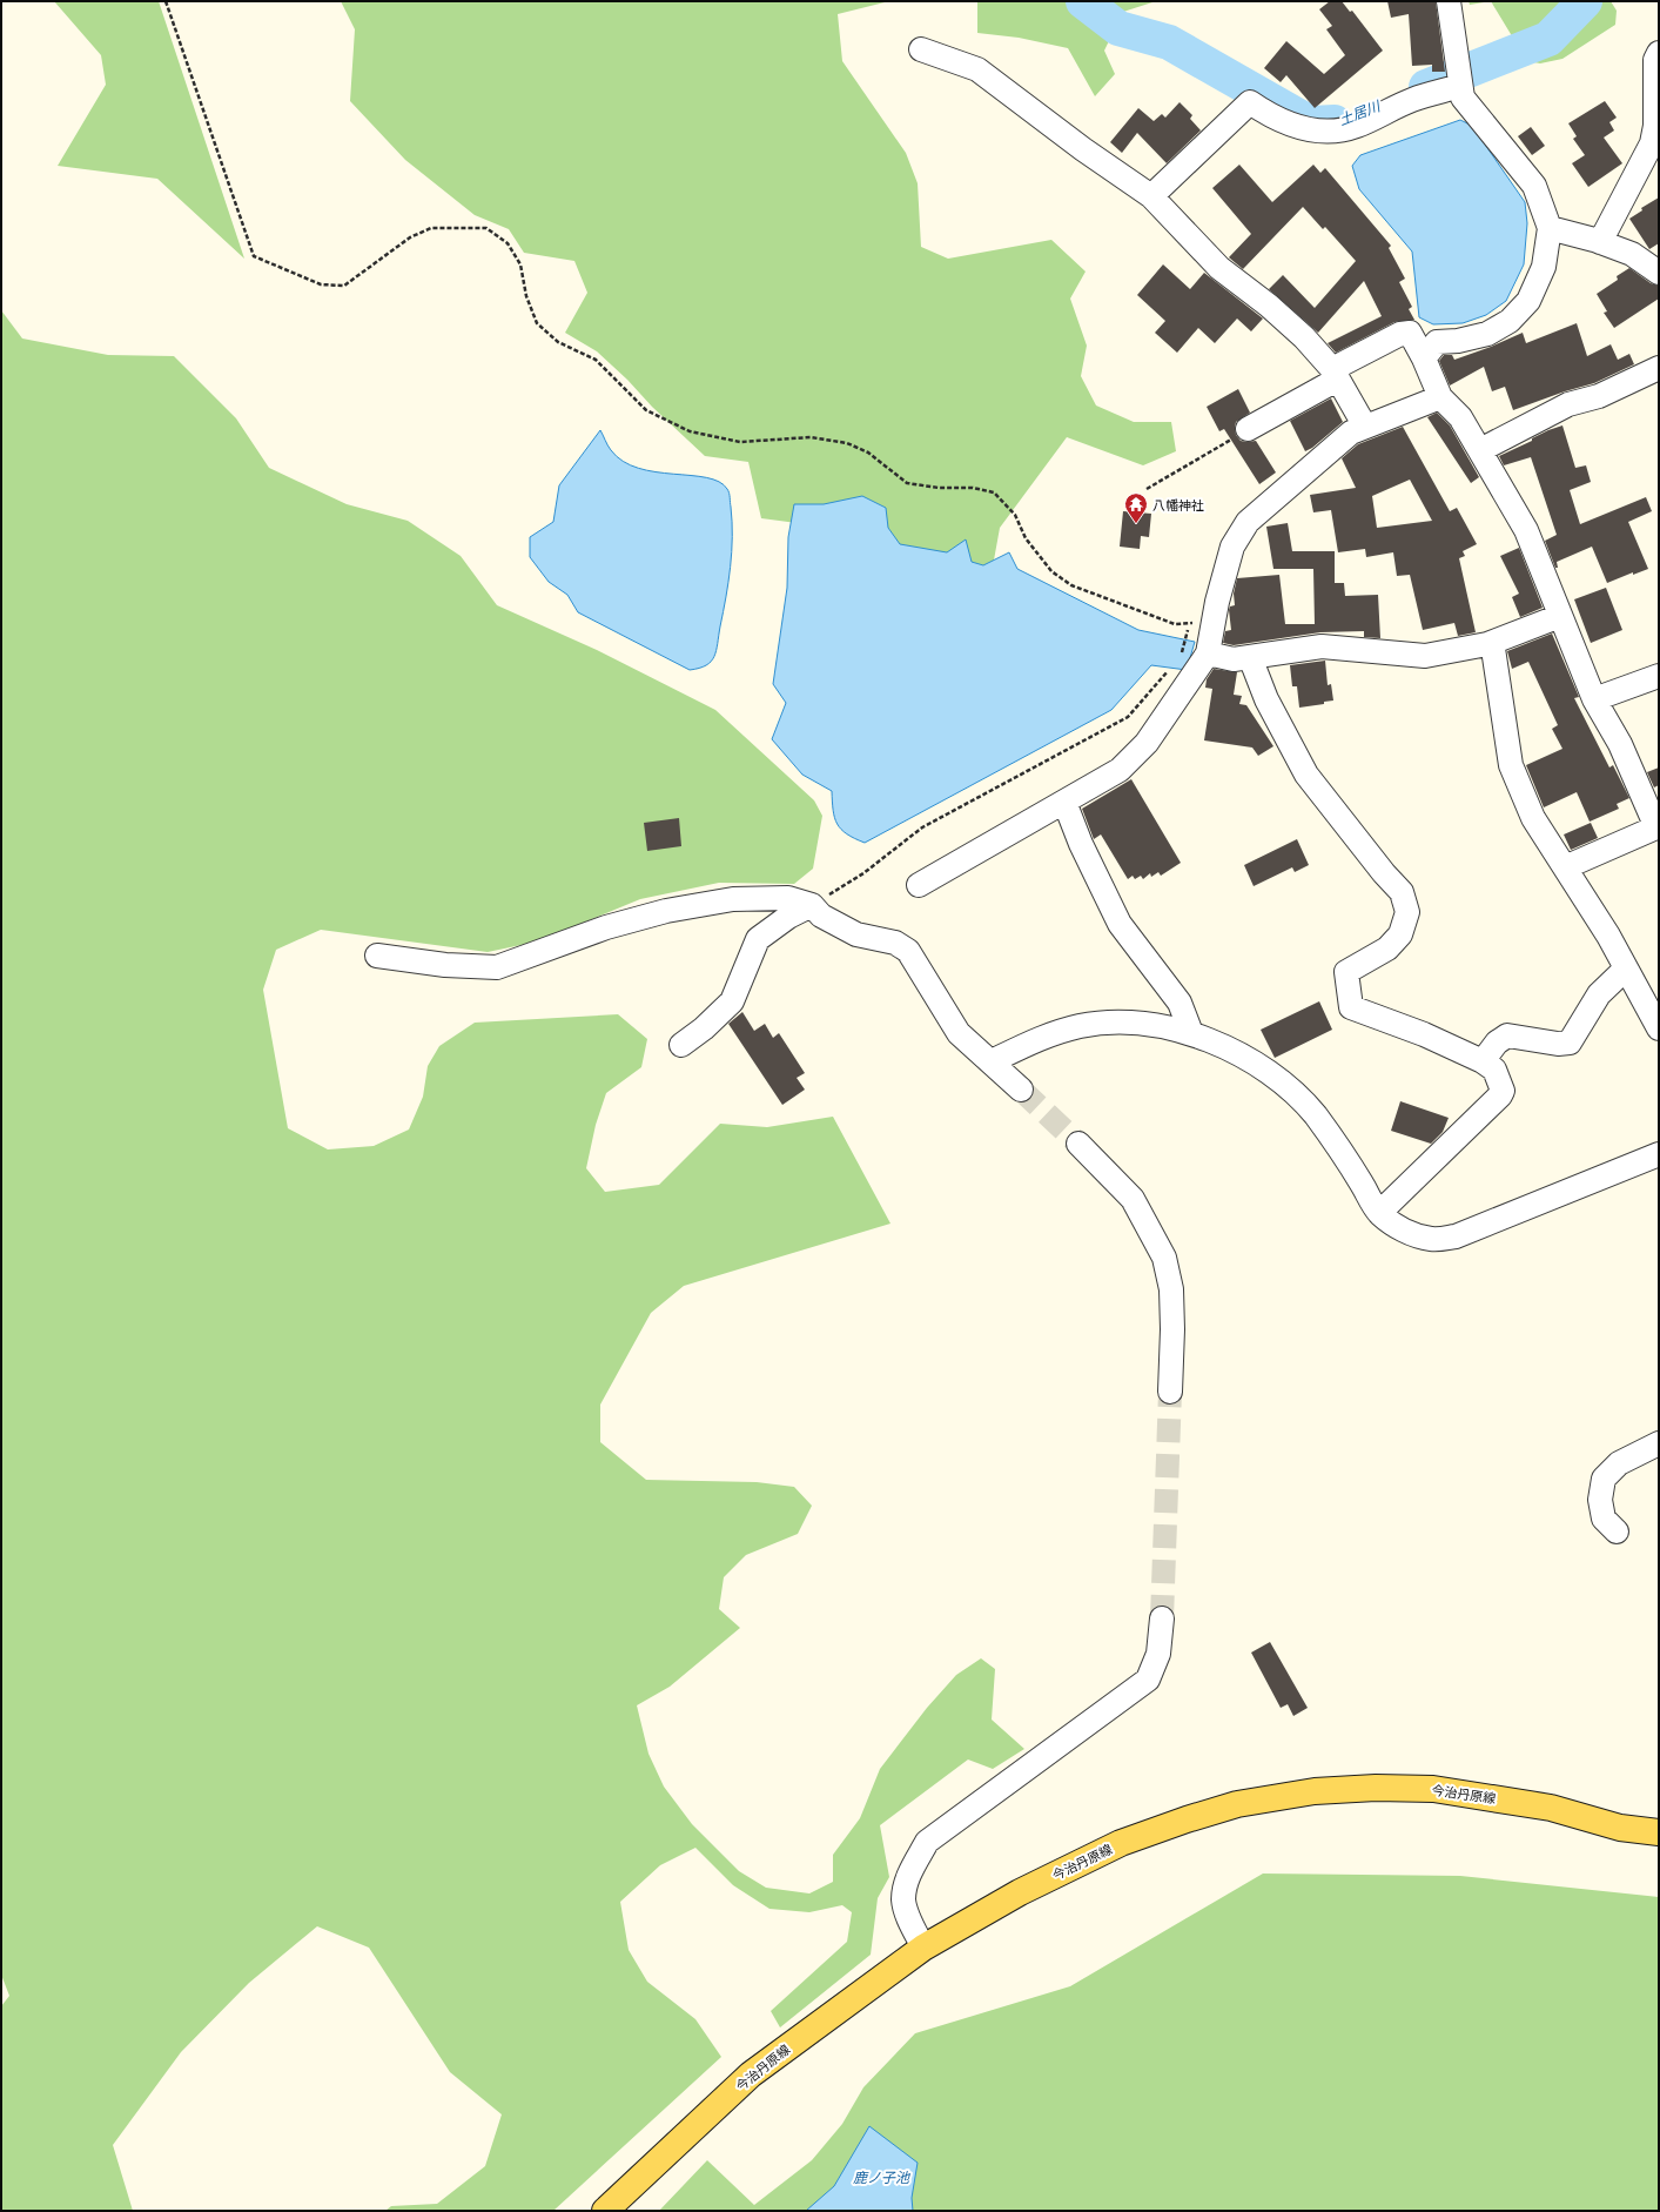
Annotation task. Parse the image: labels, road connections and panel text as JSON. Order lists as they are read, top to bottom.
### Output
{
  "streets": {
    "main road": ["今治丹原線"]
  },
  "water": ["土居川", "鹿ノ子池"],
  "places": {
    "temple": ["八幡神社"]
  }
}
